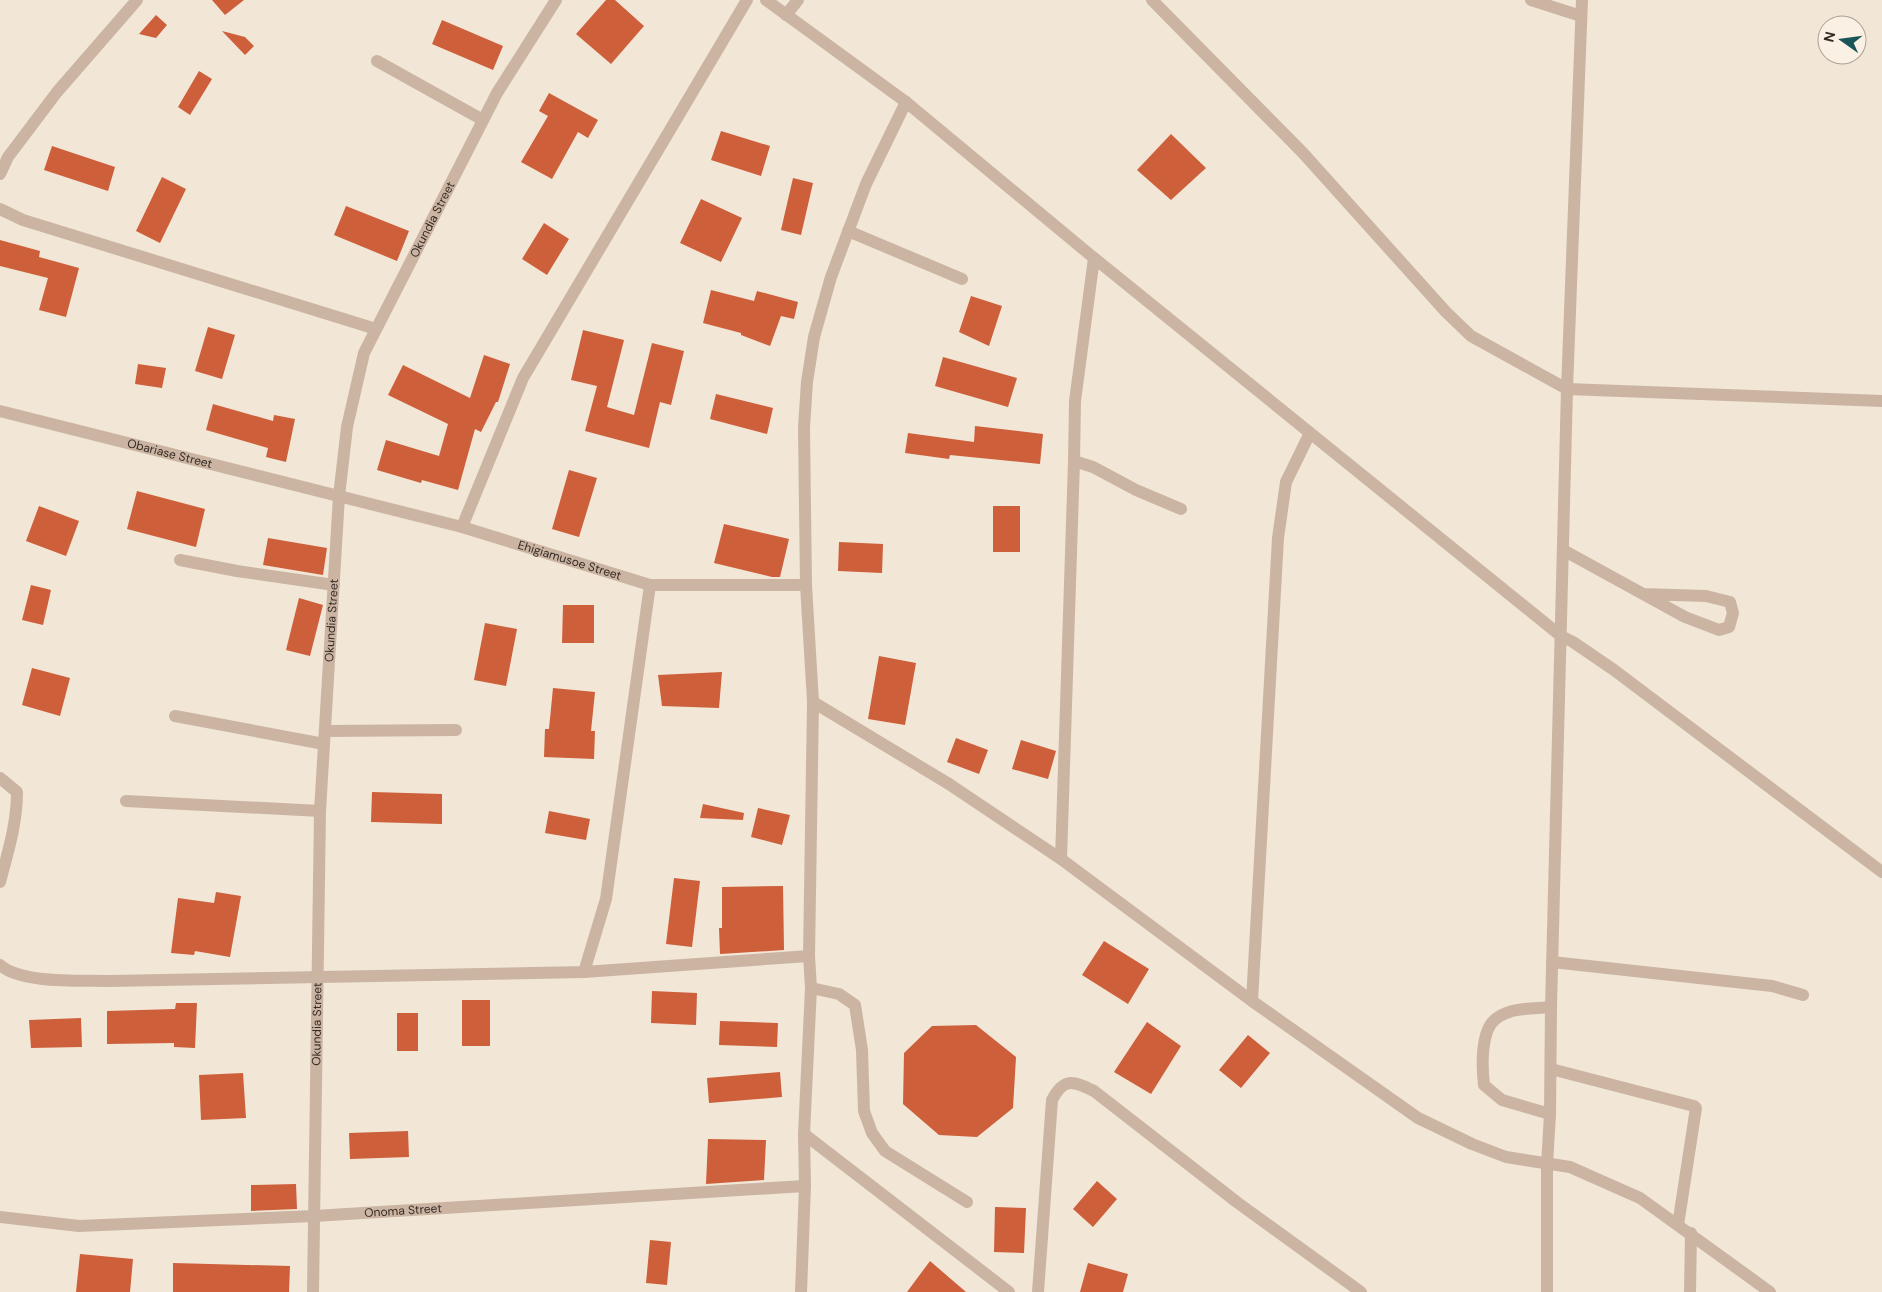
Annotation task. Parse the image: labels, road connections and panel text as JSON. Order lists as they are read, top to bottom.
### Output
{
  "streets": {
    "street": [
      "Okundia Street",
      "Obariase Street",
      "Ehigiamusoe Street",
      "Onoma Street"
    ]
  },
  "crossings": [
    ["Okundia Street", "Obariase Street"],
    ["Okundia Street", "Ehigiamusoe Street"],
    ["Okundia Street", "Onoma Street"],
    ["Obariase Street", "Ehigiamusoe Street"]
  ],
  "north": "left"
}
